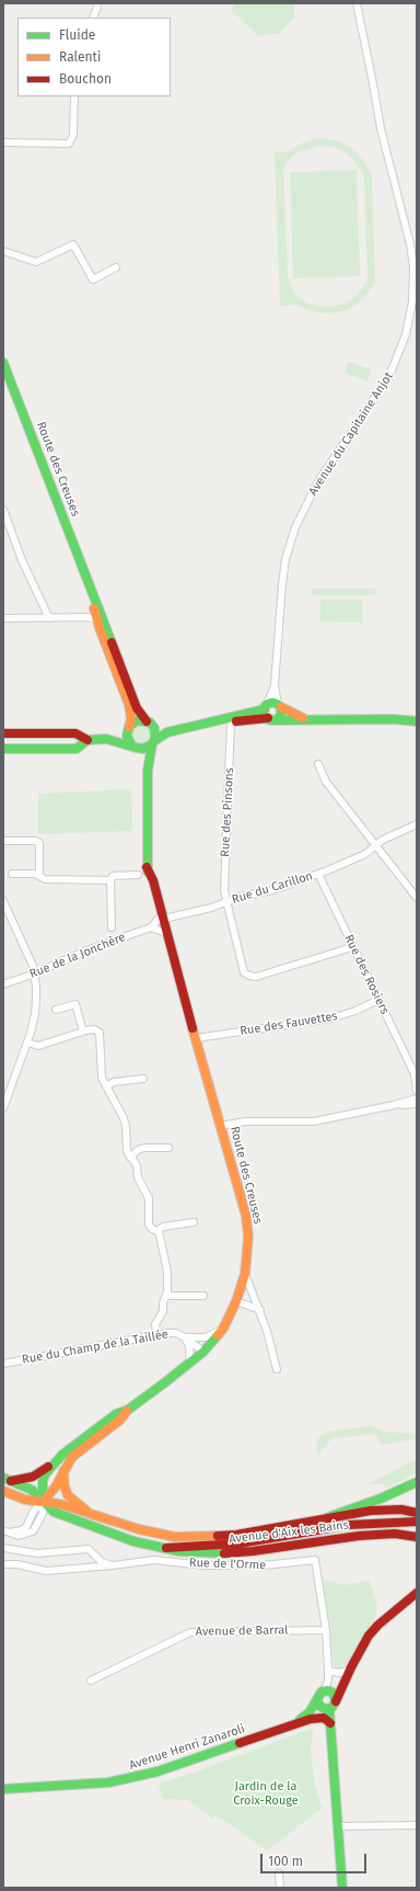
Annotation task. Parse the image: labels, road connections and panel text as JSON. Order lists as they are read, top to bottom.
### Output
{
  "streets": {
    "main road": ["Route des Creuses", "Avenue d'Aix les Bains", "Avenue Henri Zanaroli"],
    "street": [
      "Avenue du Capitaine Anjot",
      "Rue des Pinsons",
      "Rue du Carillon",
      "Rue de la Jonchère",
      "Rue des Rosiers",
      "Rue des Fauvettes",
      "Rue du Champ de la Taillée",
      "Rue de l'Orme",
      "Avenue de Barral"
    ]
  },
  "crossings": [
    ["Route des Creuses", "Rue du Carillon"],
    ["Route des Creuses", "Rue des Fauvettes"],
    ["Route des Creuses", "Rue du Champ de la Taillée"],
    ["Route des Creuses", "Avenue d'Aix les Bains"],
    ["Rue des Pinsons", "Rue du Carillon"],
    ["Rue des Pinsons", "Rue des Rosiers"],
    ["Rue du Carillon", "Rue des Rosiers"],
    ["Rue des Rosiers", "Rue des Fauvettes"],
    ["Rue de l'Orme", "Avenue de Barral"]
  ],
  "parks": ["Jardin de la Croix-Rouge"],
  "legend": ["Fluide", "Ralenti", "Bouchon"],
  "scale_bar": "100 m"
}
